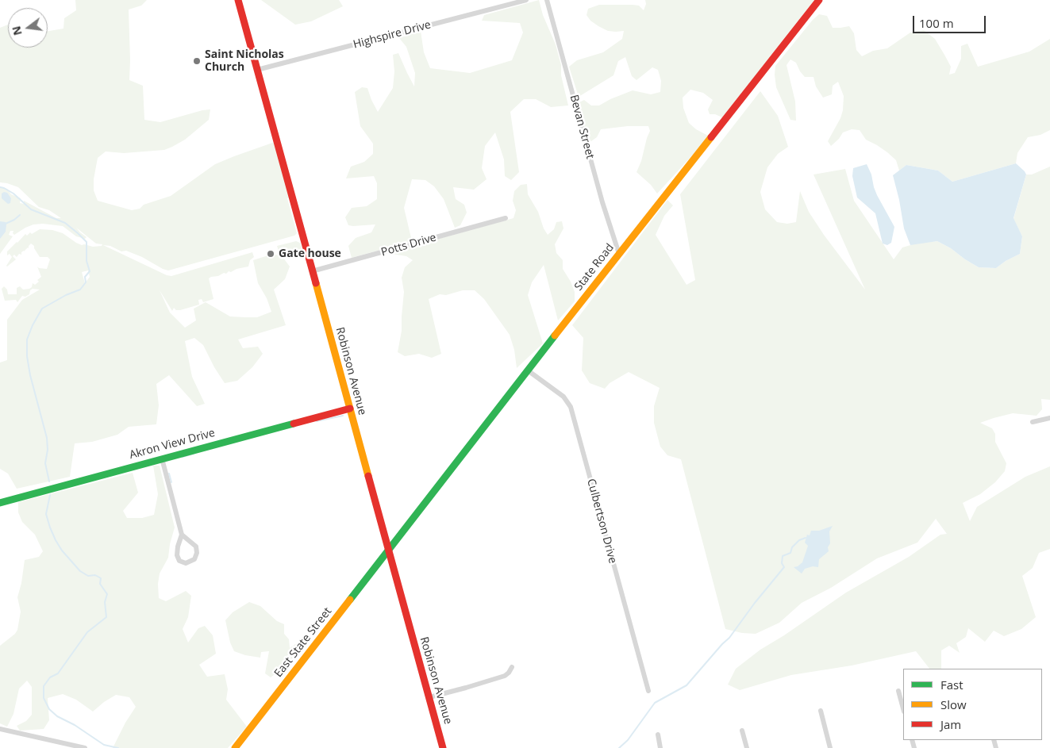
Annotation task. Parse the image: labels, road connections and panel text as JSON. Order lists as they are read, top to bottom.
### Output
{
  "streets": {
    "street": [
      "Highspire Drive",
      "Bevan Street",
      "Potts Drive",
      "State Road",
      "Robinson Avenue",
      "Akron View Drive",
      "Culbertson Drive",
      "East State Street"
    ]
  },
  "crossings": [
    ["Highspire Drive", "Robinson Avenue"],
    ["Bevan Street", "State Road"],
    ["Potts Drive", "Robinson Avenue"],
    ["State Road", "Robinson Avenue"],
    ["State Road", "Culbertson Drive"],
    ["State Road", "East State Street"],
    ["Robinson Avenue", "Akron View Drive"],
    ["Robinson Avenue", "East State Street"]
  ],
  "places": ["Saint Nicholas Church", "Gate house"],
  "legend": ["Fast", "Slow", "Jam"],
  "scale_bar": "100 m",
  "north": "left"
}
